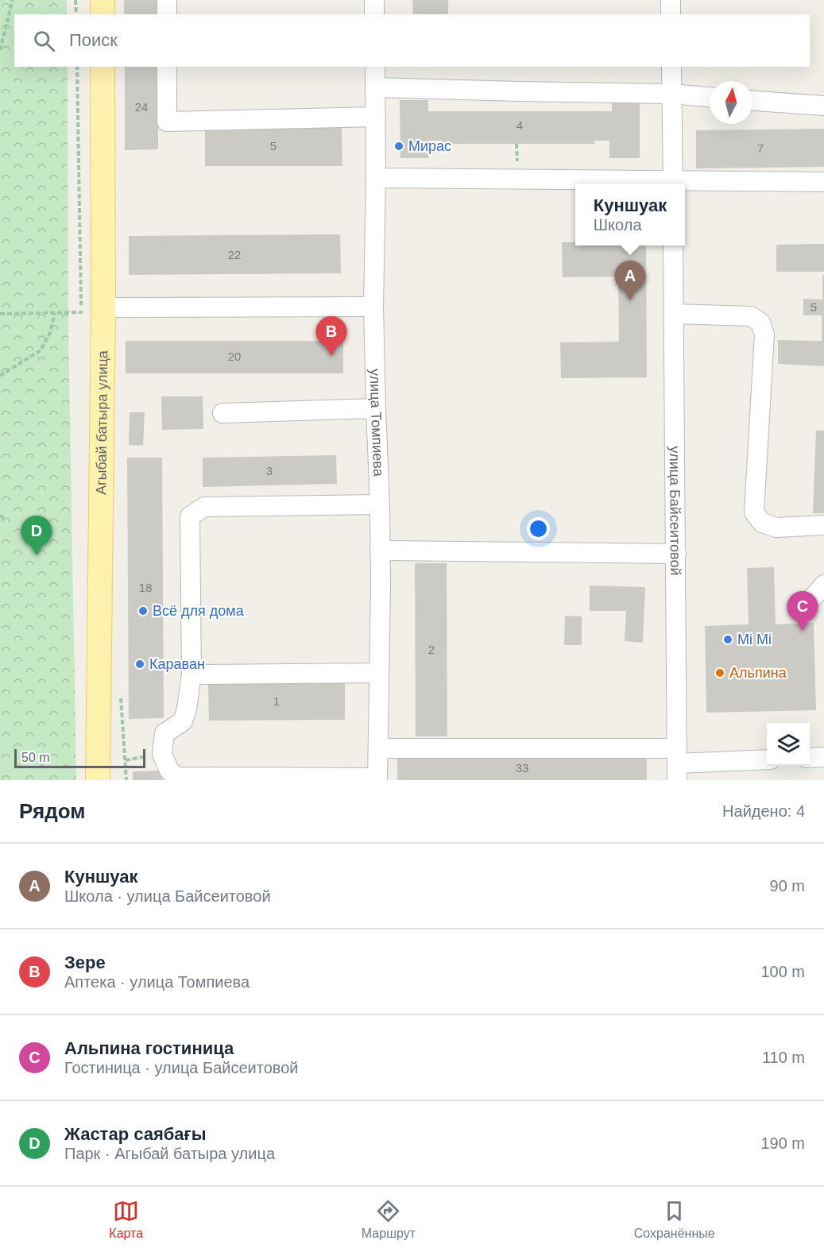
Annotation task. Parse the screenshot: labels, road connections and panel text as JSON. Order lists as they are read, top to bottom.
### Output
{
  "streets": {
    "main road": ["Агыбай батыра улица"],
    "street": ["улица Томпиева", "улица Байсеитовой"]
  },
  "places": [
    "Мирас",
    "Всё для дома",
    "Mi Mi",
    "Караван",
    "Альпина"
  ],
  "house_numbers": [
    "24",
    "4",
    "5",
    "7",
    "22",
    "5",
    "20",
    "3",
    "18",
    "2",
    "1",
    "33"
  ],
  "scale_bar": "50 m",
  "north": "top",
  "page": {
    "search": "Поиск",
    "popup": ["Куншуак", "Школа"],
    "pins": [
      "A",
      "B",
      "D",
      "C"
    ],
    "scale": "50 m",
    "heading": ["Рядом", "Найдено: 4"],
    "list": [
      {
        "mark": "A",
        "name": "Куншуак",
        "note": "Школа · улица Байсеитовой",
        "value": "90 m"
      },
      {
        "mark": "B",
        "name": "Зере",
        "note": "Аптека · улица Томпиева",
        "value": "100 m"
      },
      {
        "mark": "C",
        "name": "Альпина гостиница",
        "note": "Гостиница · улица Байсеитовой",
        "value": "110 m"
      },
      {
        "mark": "D",
        "name": "Жастар саябағы",
        "note": "Парк · Агыбай батыра улица",
        "value": "190 m"
      }
    ],
    "nav": ["Карта", "Маршрут", "Сохранённые"]
  }
}
